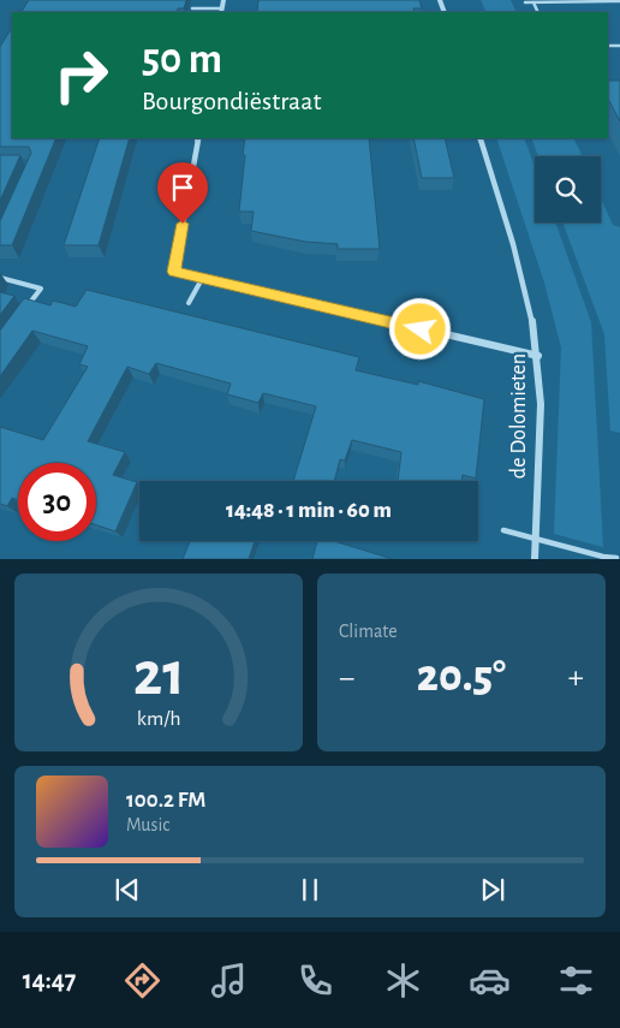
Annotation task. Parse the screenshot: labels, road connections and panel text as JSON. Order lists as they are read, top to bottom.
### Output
{
  "streets": {
    "street": ["de Dolomieten"]
  },
  "page": {
    "turn": ["50 m", "Bourgondiëstraat"],
    "limit": "30",
    "trip": "14:48 · 1 min · 60 m",
    "tile": "Climate",
    "heat": ["−", "20.5°", "+"],
    "song": ["100.2 FM", "Music"],
    "tabs": "14:47",
    "gauge": ["21", "km/h"]
  }
}
